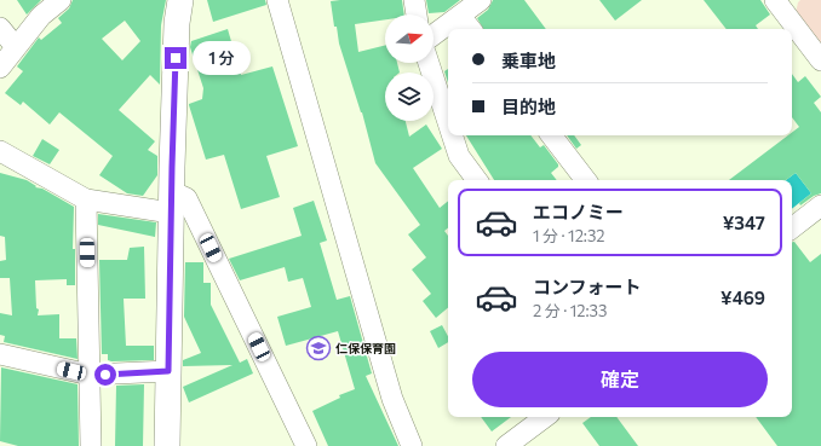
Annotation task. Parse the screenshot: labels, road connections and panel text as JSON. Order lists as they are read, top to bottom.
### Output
{
  "places": {
    "school or university": ["仁保保育園"]
  },
  "north": "right",
  "page": {
    "banner": ["乗車地", "目的地"],
    "bubble": "1 分",
    "list": [
      {
        "name": "エコノミー",
        "note": "1 分 · 12:32",
        "value": "¥347"
      },
      {
        "name": "コンフォート",
        "note": "2 分 · 12:33",
        "value": "¥469"
      }
    ],
    "buttons": "確定"
  }
}
